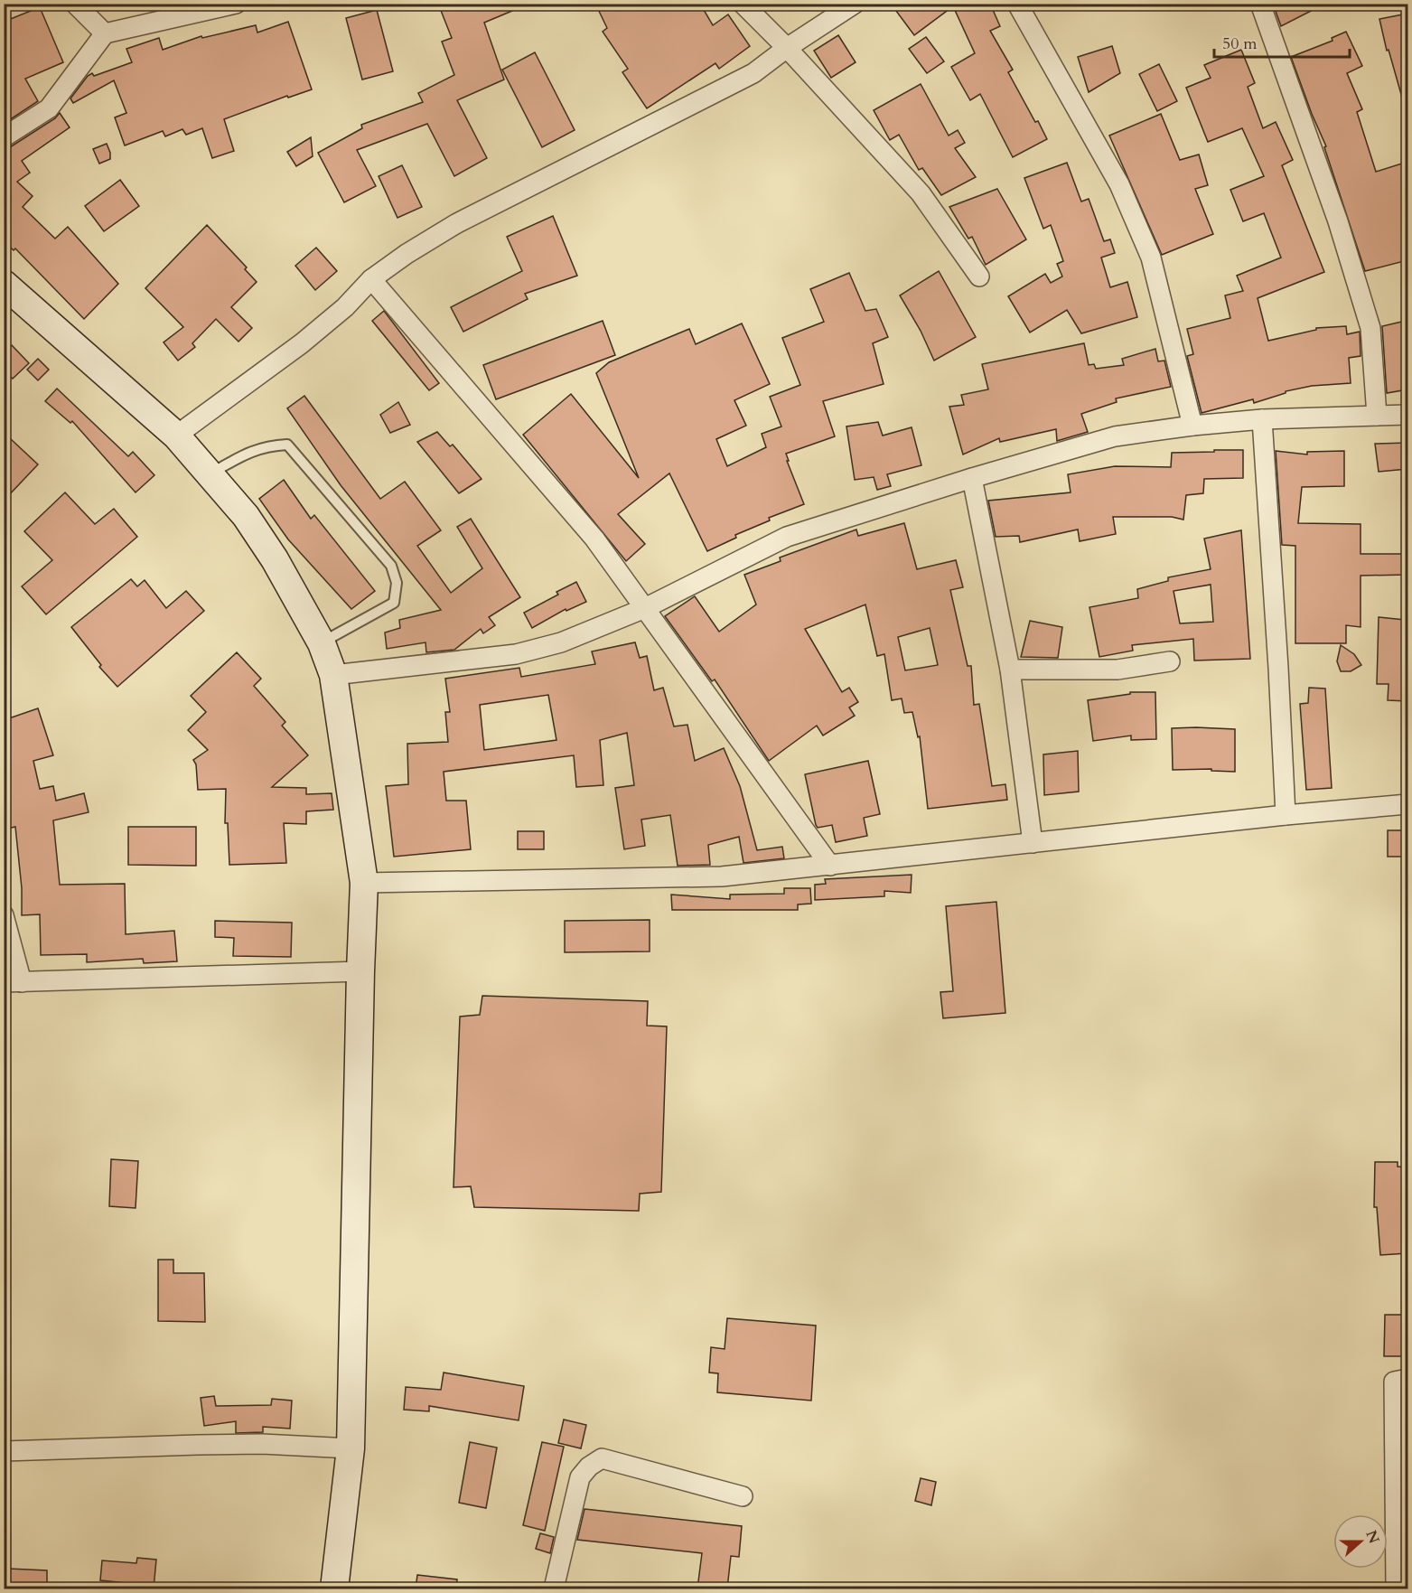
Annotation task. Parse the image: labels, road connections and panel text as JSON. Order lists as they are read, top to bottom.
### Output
{
  "scale_bar": "50 m",
  "north": "right"
}
